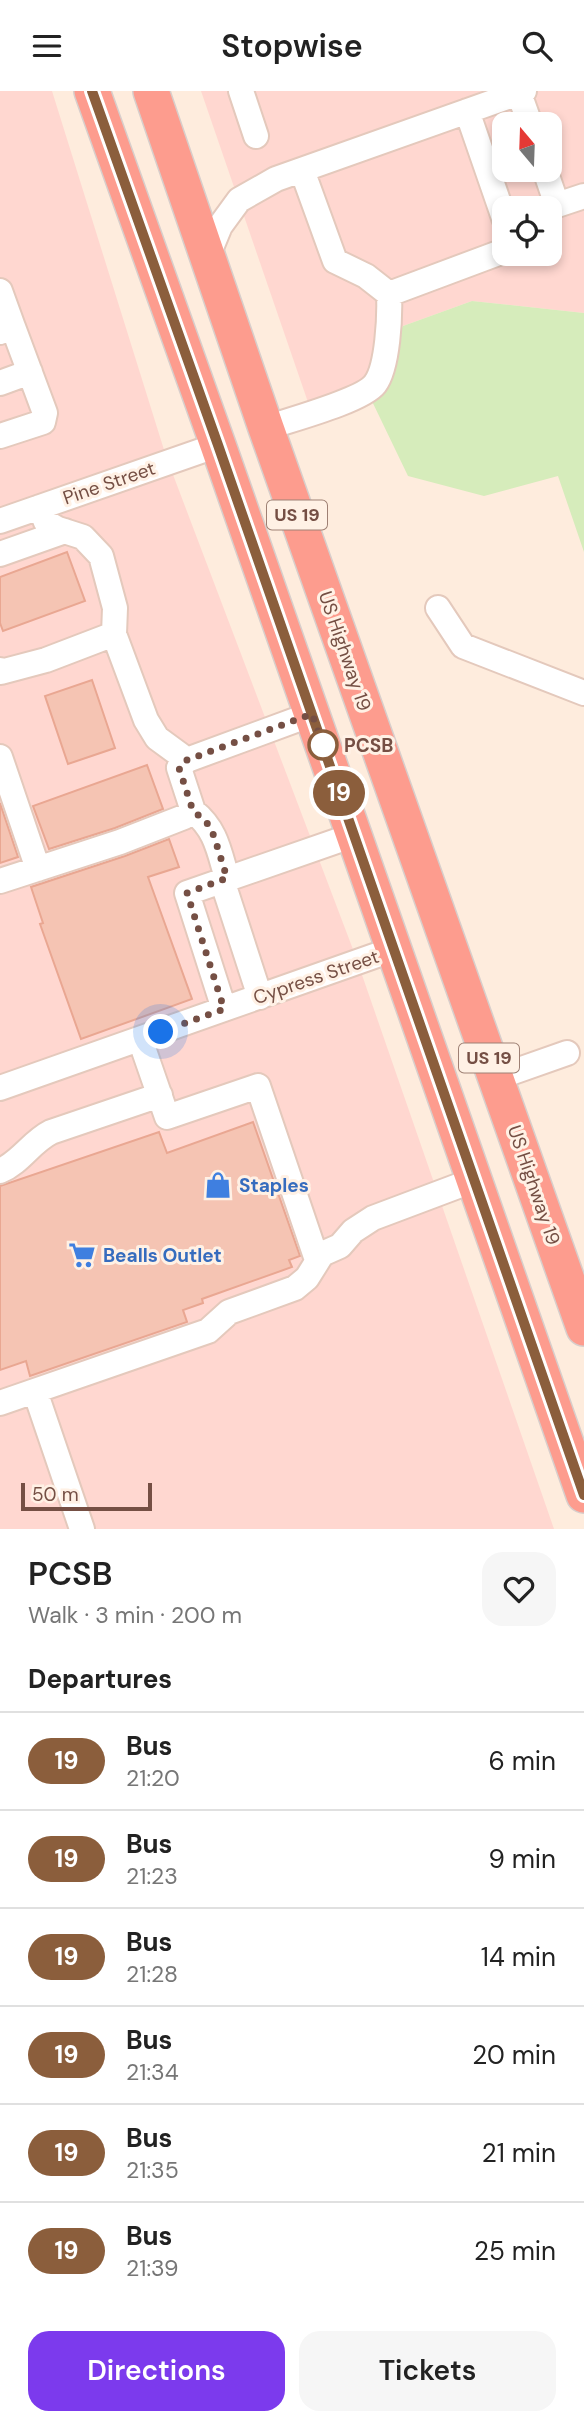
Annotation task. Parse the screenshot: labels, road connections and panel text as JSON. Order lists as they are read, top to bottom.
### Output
{
  "streets": {
    "highway": ["US 19", "US Highway 19"],
    "street": ["Pine Street", "Cypress Street"]
  },
  "crossings": [
    ["Pine Street", "US 19"],
    ["US 19", "Cypress Street"]
  ],
  "places": {
    "other": ["PCSB"],
    "shop": ["Staples"],
    "supermarket": ["Bealls Outlet"]
  },
  "lines": ["bus line 19"],
  "scale_bar": "50 m",
  "north": "top",
  "page": {
    "header": "Stopwise",
    "on_map": "19",
    "scale": "50 m",
    "heading": [
      ["PCSB", "Walk · 3 min · 200 m"],
      "Departures"
    ],
    "list": [
      {
        "mark": "19",
        "name": "Bus",
        "note": "21:20",
        "value": "6 min"
      },
      {
        "mark": "19",
        "name": "Bus",
        "note": "21:23",
        "value": "9 min"
      },
      {
        "mark": "19",
        "name": "Bus",
        "note": "21:28",
        "value": "14 min"
      },
      {
        "mark": "19",
        "name": "Bus",
        "note": "21:34",
        "value": "20 min"
      },
      {
        "mark": "19",
        "name": "Bus",
        "note": "21:35",
        "value": "21 min"
      },
      {
        "mark": "19",
        "name": "Bus",
        "note": "21:39",
        "value": "25 min"
      }
    ],
    "buttons": ["Directions", "Tickets"]
  }
}
